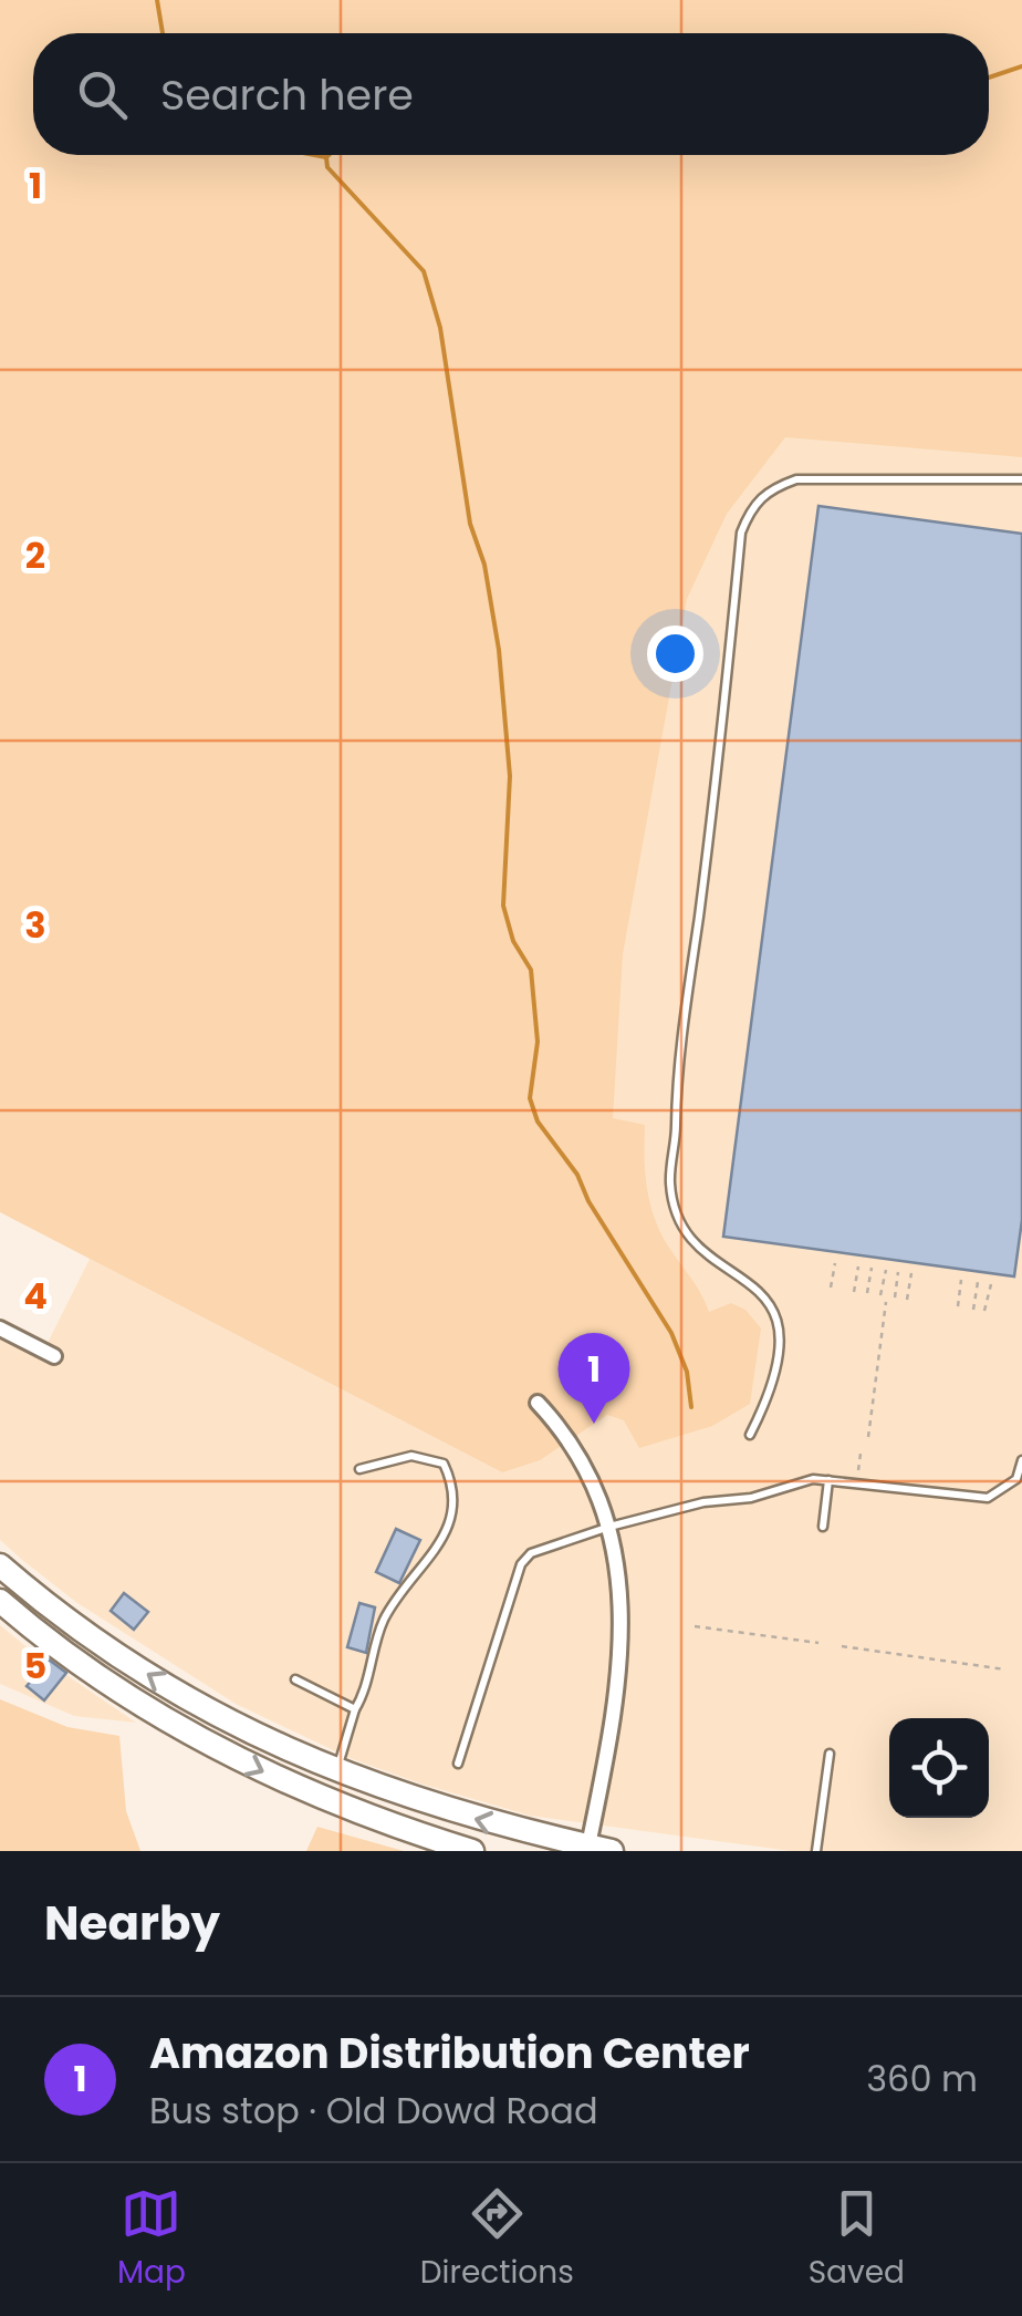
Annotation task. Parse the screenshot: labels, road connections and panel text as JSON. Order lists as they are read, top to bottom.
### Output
{
  "page": {
    "search": "Search here",
    "pins": "1",
    "heading": "Nearby",
    "list": [
      {
        "mark": "1",
        "name": "Amazon Distribution Center",
        "note": "Bus stop · Old Dowd Road",
        "value": "360 m"
      }
    ],
    "nav": ["Map", "Directions", "Saved"]
  },
  "grid": {
    "rows": [
      "1",
      "2",
      "3",
      "4",
      "5"
    ]
  }
}
